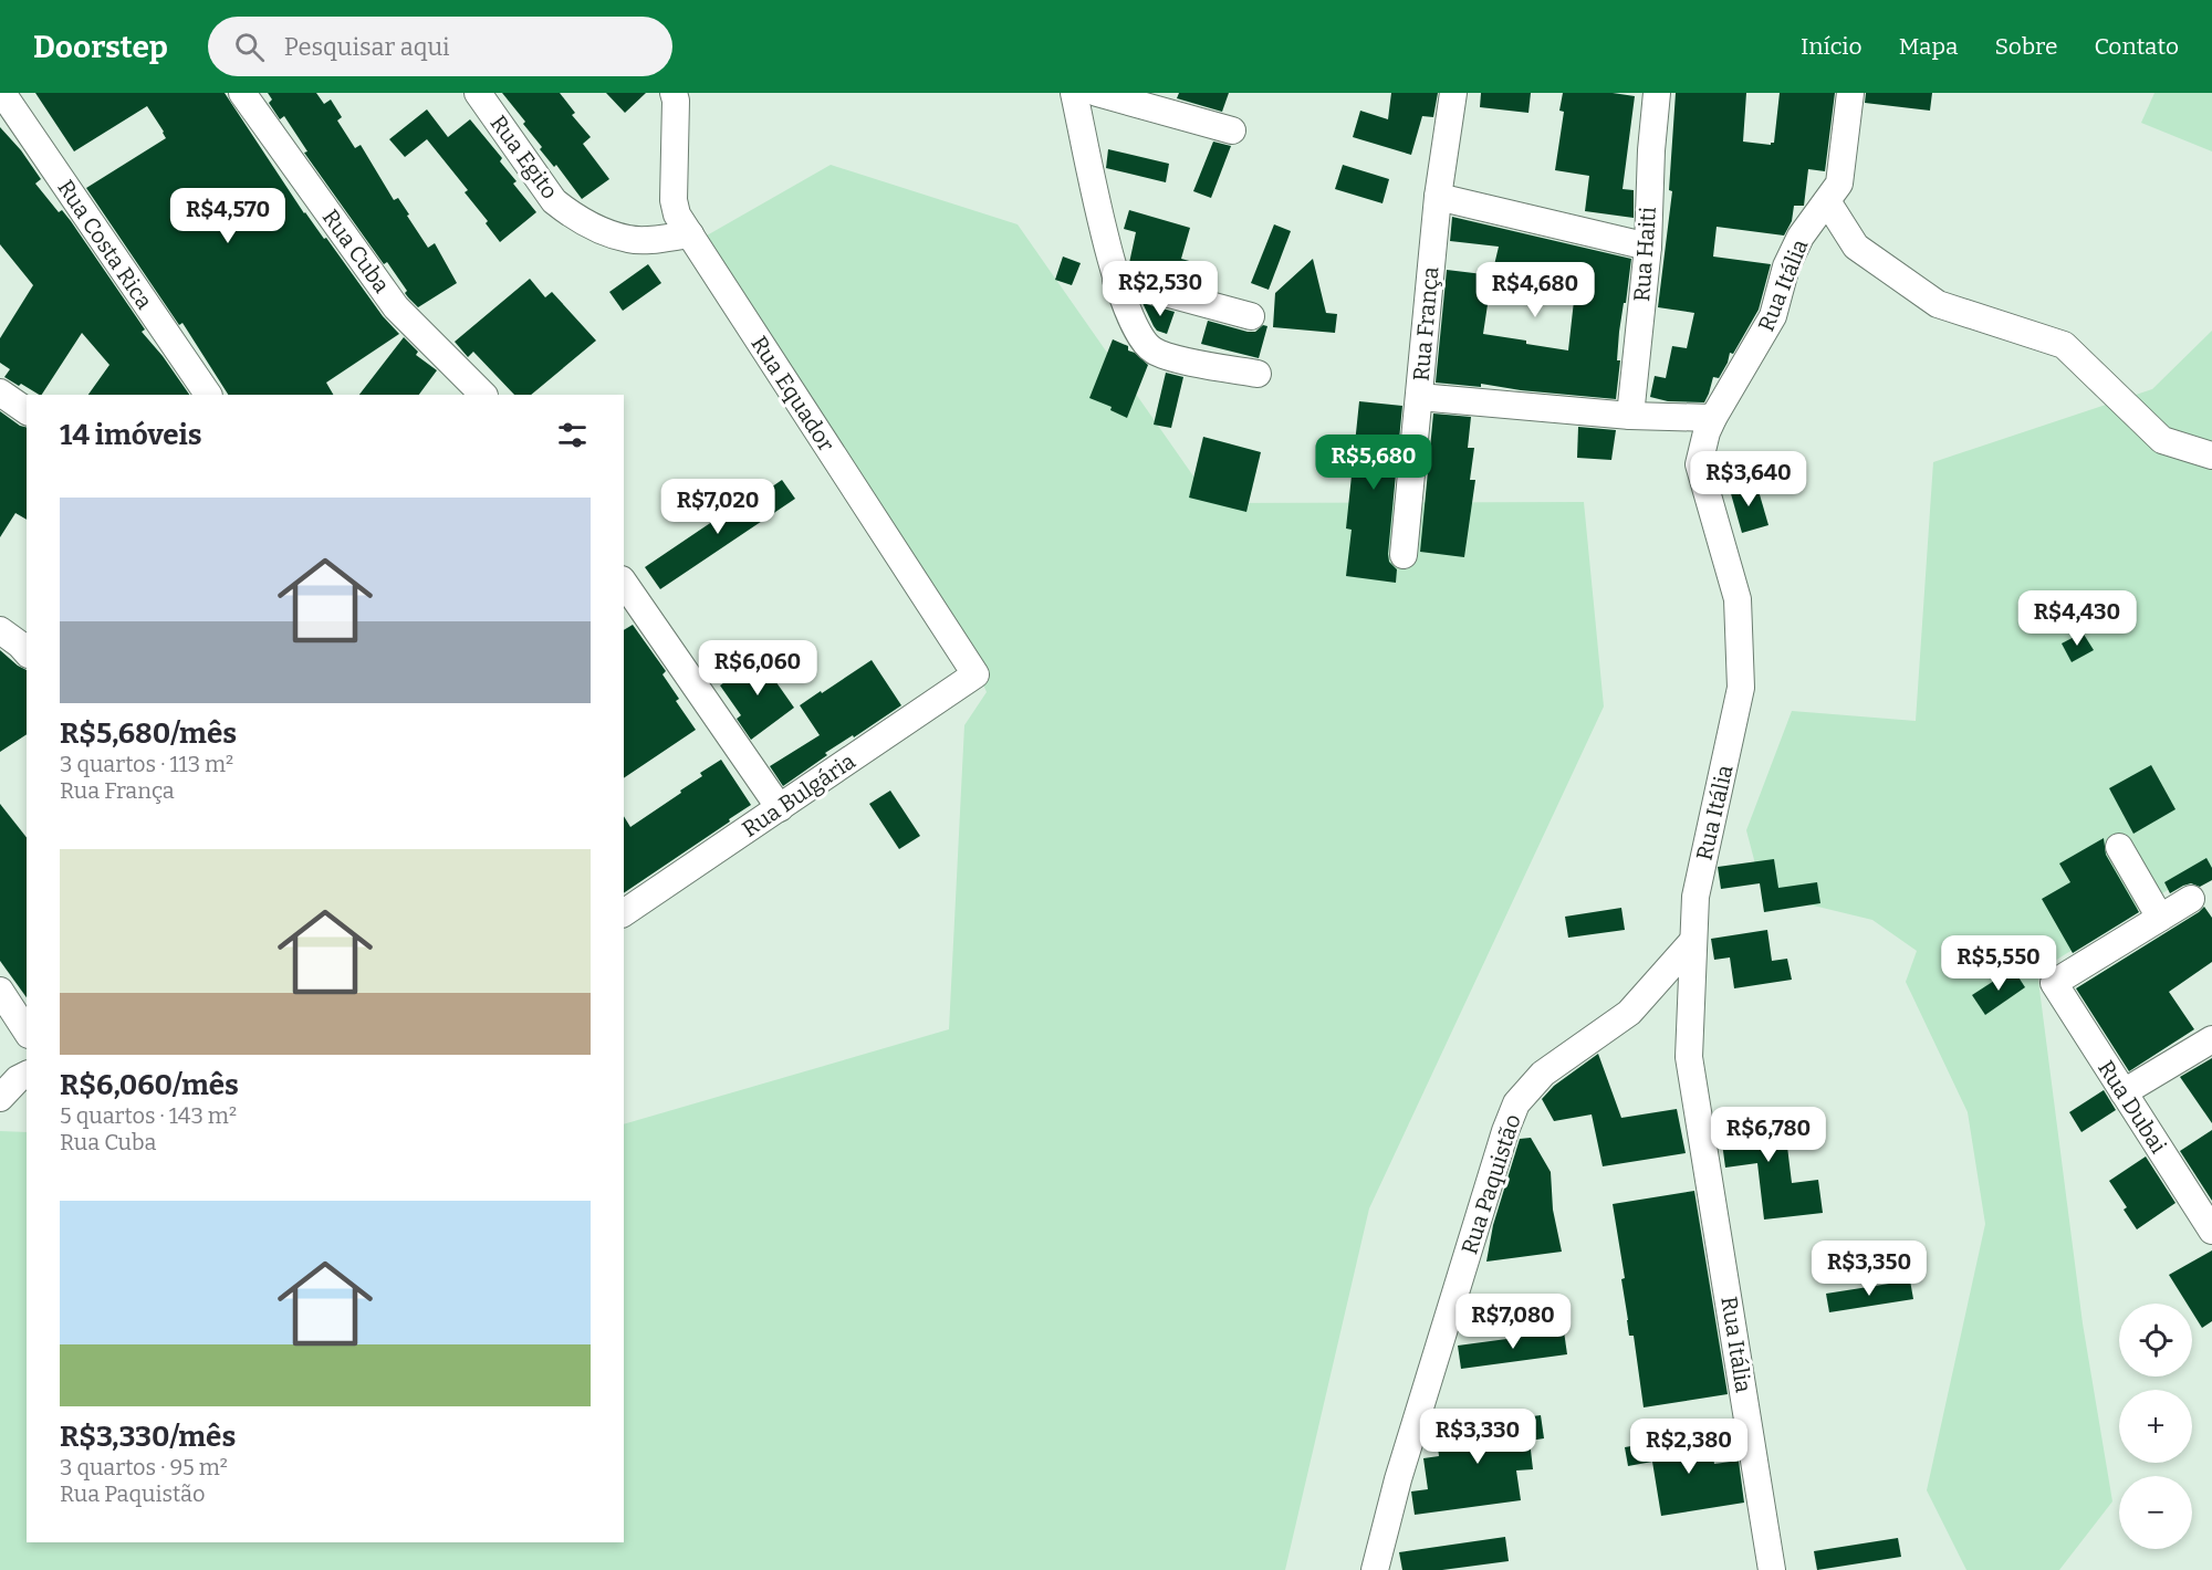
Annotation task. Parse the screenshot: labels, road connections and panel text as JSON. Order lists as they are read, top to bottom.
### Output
{
  "streets": {
    "street": [
      "Rua Egito",
      "Rua Costa Rica",
      "Rua Cuba",
      "Rua Haiti",
      "Rua Itália",
      "Rua França",
      "Rua Equador",
      "Rua Bulgária",
      "Rua Dubai",
      "Rua Paquistão"
    ]
  },
  "crossings": [
    ["Rua Egito", "Rua Equador"],
    ["Rua Itália", "Rua Paquistão"],
    ["Rua Equador", "Rua Bulgária"]
  ],
  "page": {
    "header": "Doorstep",
    "search": "Pesquisar aqui",
    "nav": [
      "Início",
      "Mapa",
      "Sobre",
      "Contato"
    ],
    "price": [
      "R$4,570",
      "R$2,530",
      "R$4,680",
      "R$5,680",
      "R$3,640",
      "R$7,020",
      "R$4,430",
      "R$6,060",
      "R$5,550",
      "R$6,780",
      "R$3,350",
      "R$7,080",
      "R$3,330",
      "R$2,380"
    ],
    "heading": "14 imóveis",
    "list": [
      {
        "name": "R$5,680/mês",
        "note": "3 quartos · 113 m² · Rua França"
      },
      {
        "name": "R$6,060/mês",
        "note": "5 quartos · 143 m² · Rua Cuba"
      },
      {
        "name": "R$3,330/mês",
        "note": "3 quartos · 95 m² · Rua Paquistão"
      }
    ],
    "map_buttons": ["+", "−"]
  }
}
